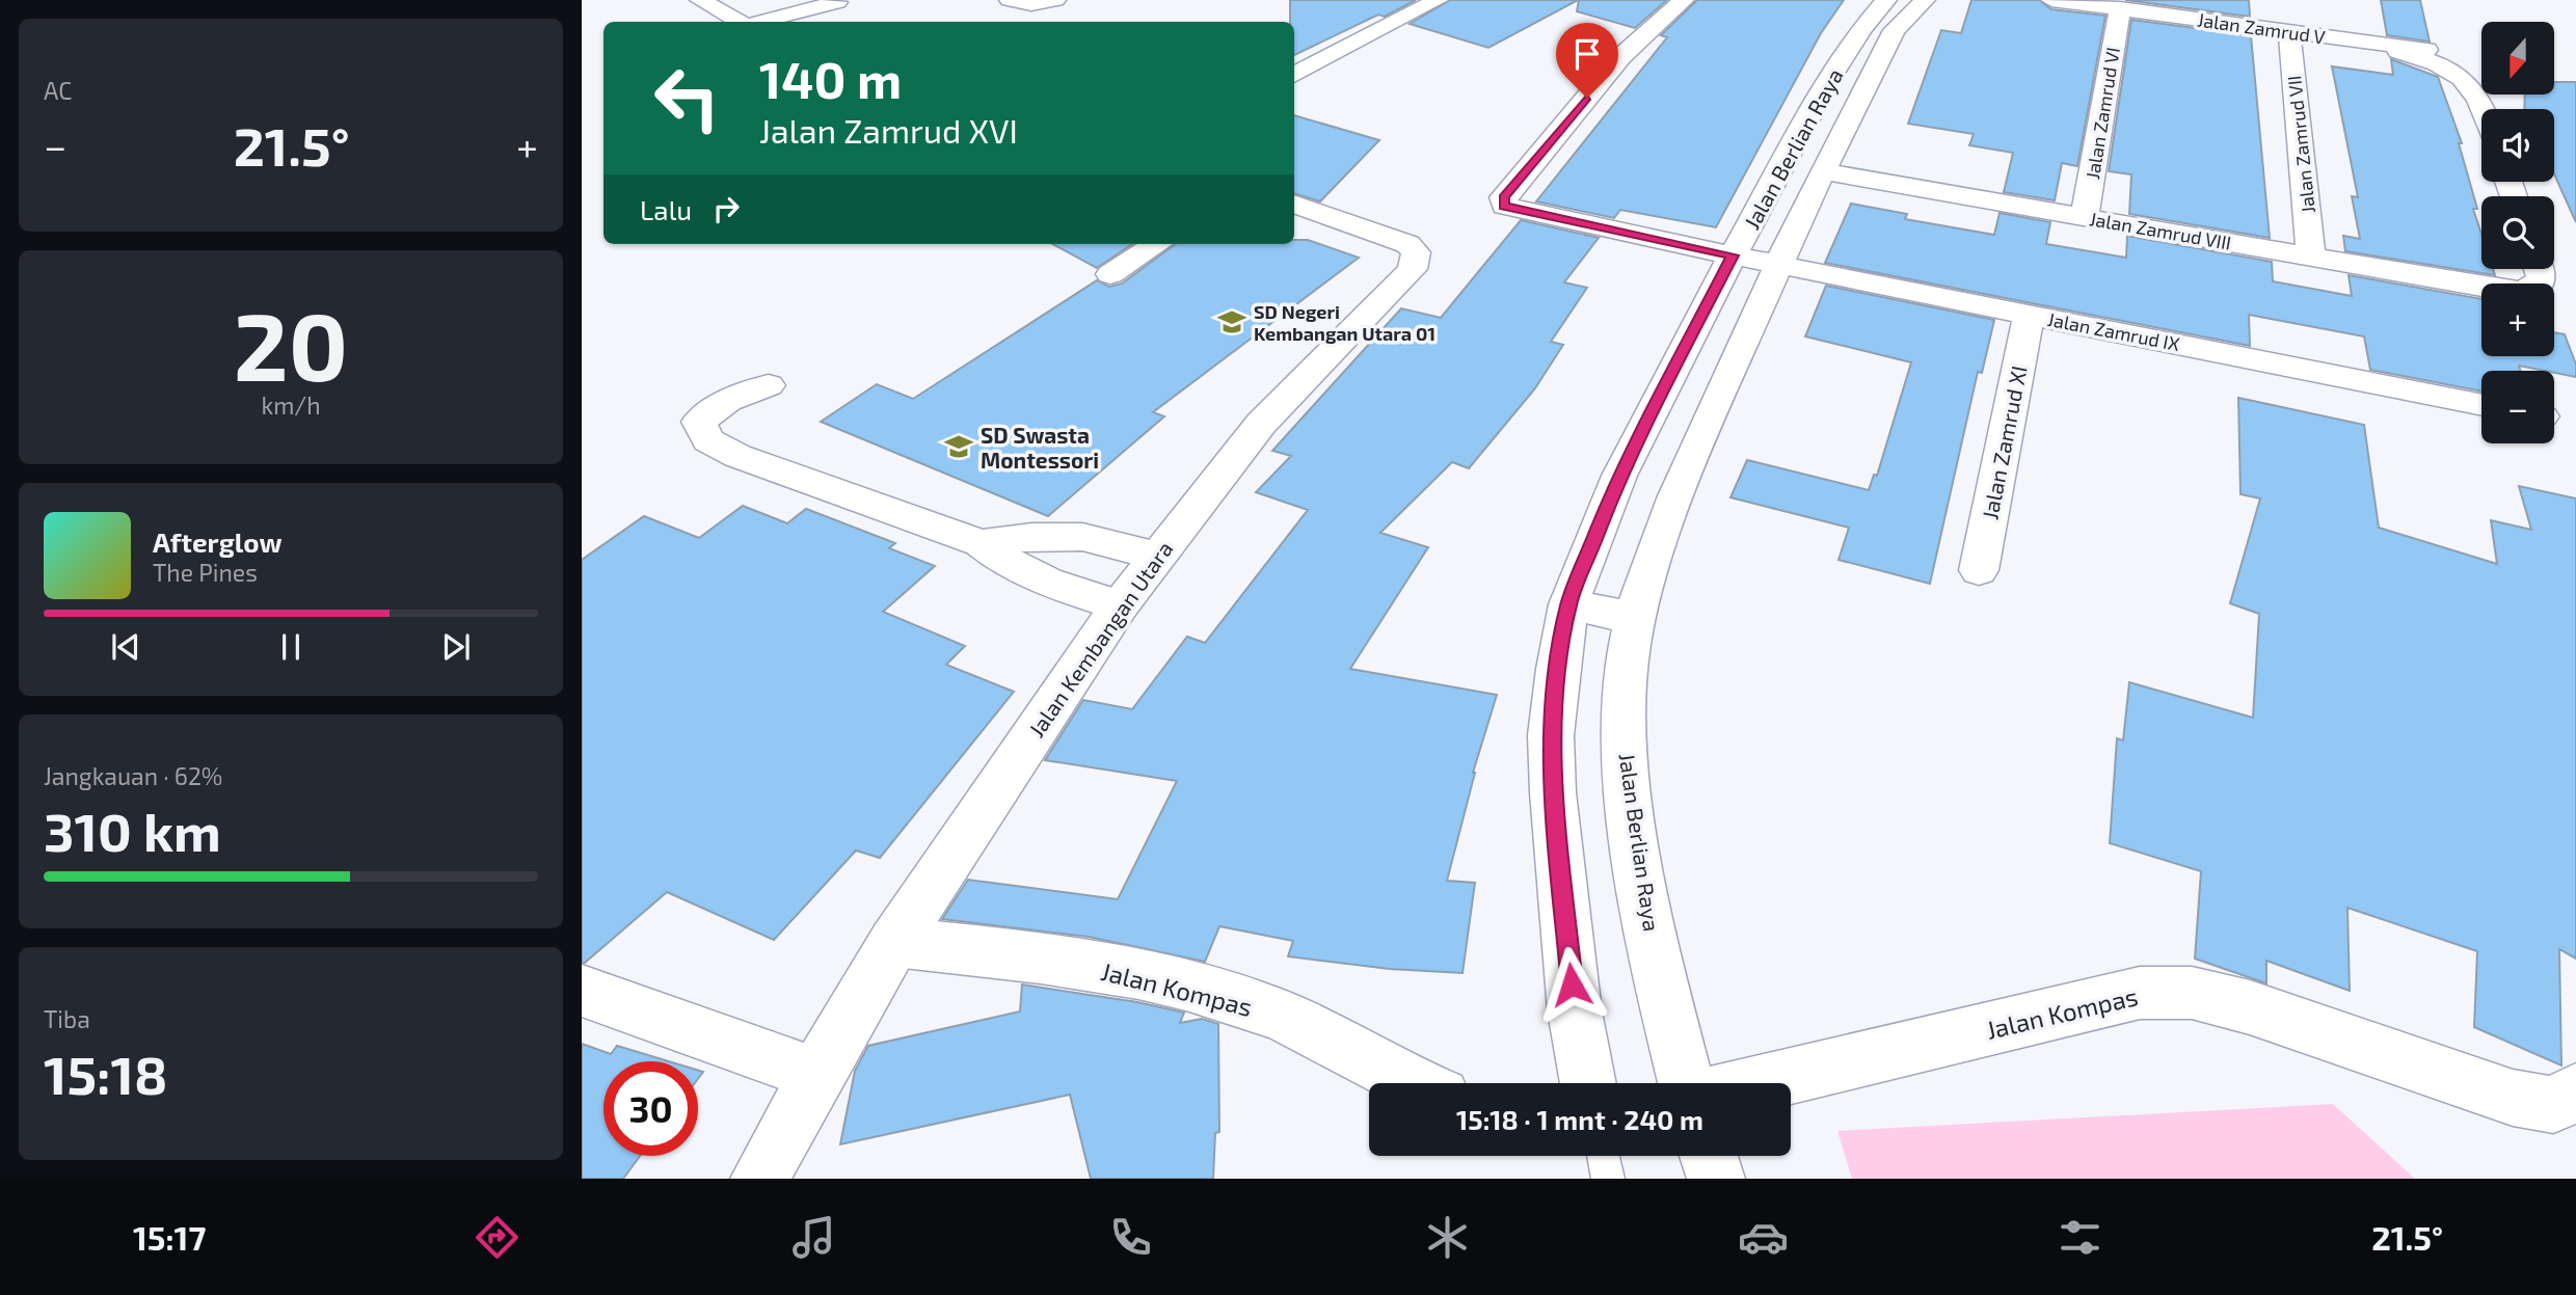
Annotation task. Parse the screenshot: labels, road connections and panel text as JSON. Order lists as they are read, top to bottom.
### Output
{
  "streets": {
    "street": [
      "Jalan Zamrud V",
      "Jalan Zamrud VI",
      "Jalan Zamrud VII",
      "Jalan Berlian Raya",
      "Jalan Zamrud VIII",
      "Jalan Zamrud IX",
      "Jalan Zamrud XI",
      "Jalan Kembangan Utara",
      "Jalan Kompas"
    ]
  },
  "crossings": [
    ["Jalan Zamrud V", "Jalan Zamrud VI"],
    ["Jalan Zamrud V", "Jalan Zamrud VII"],
    ["Jalan Zamrud VI", "Jalan Zamrud VIII"],
    ["Jalan Zamrud VII", "Jalan Zamrud VIII"],
    ["Jalan Berlian Raya", "Jalan Zamrud VIII"],
    ["Jalan Berlian Raya", "Jalan Zamrud IX"],
    ["Jalan Zamrud IX", "Jalan Zamrud XI"],
    ["Jalan Kembangan Utara", "Jalan Kompas"]
  ],
  "places": {
    "school or university": ["SD Negeri Kembangan Utara 01", "SD Swasta Montessori"]
  },
  "north": "bottom",
  "page": {
    "tile": [
      "AC",
      ["20", "km/h"],
      ["Jangkauan · 62%", "310 km"],
      ["Tiba", "15:18"]
    ],
    "map_buttons": ["+", "−"],
    "turn": ["140 m", "Jalan Zamrud XVI"],
    "heat": ["−", "21.5°", "+"],
    "then": "Lalu",
    "song": ["Afterglow", "The Pines"],
    "limit": "30",
    "trip": "15:18 · 1 mnt · 240 m",
    "tabs": ["15:17", "21.5°"]
  }
}
